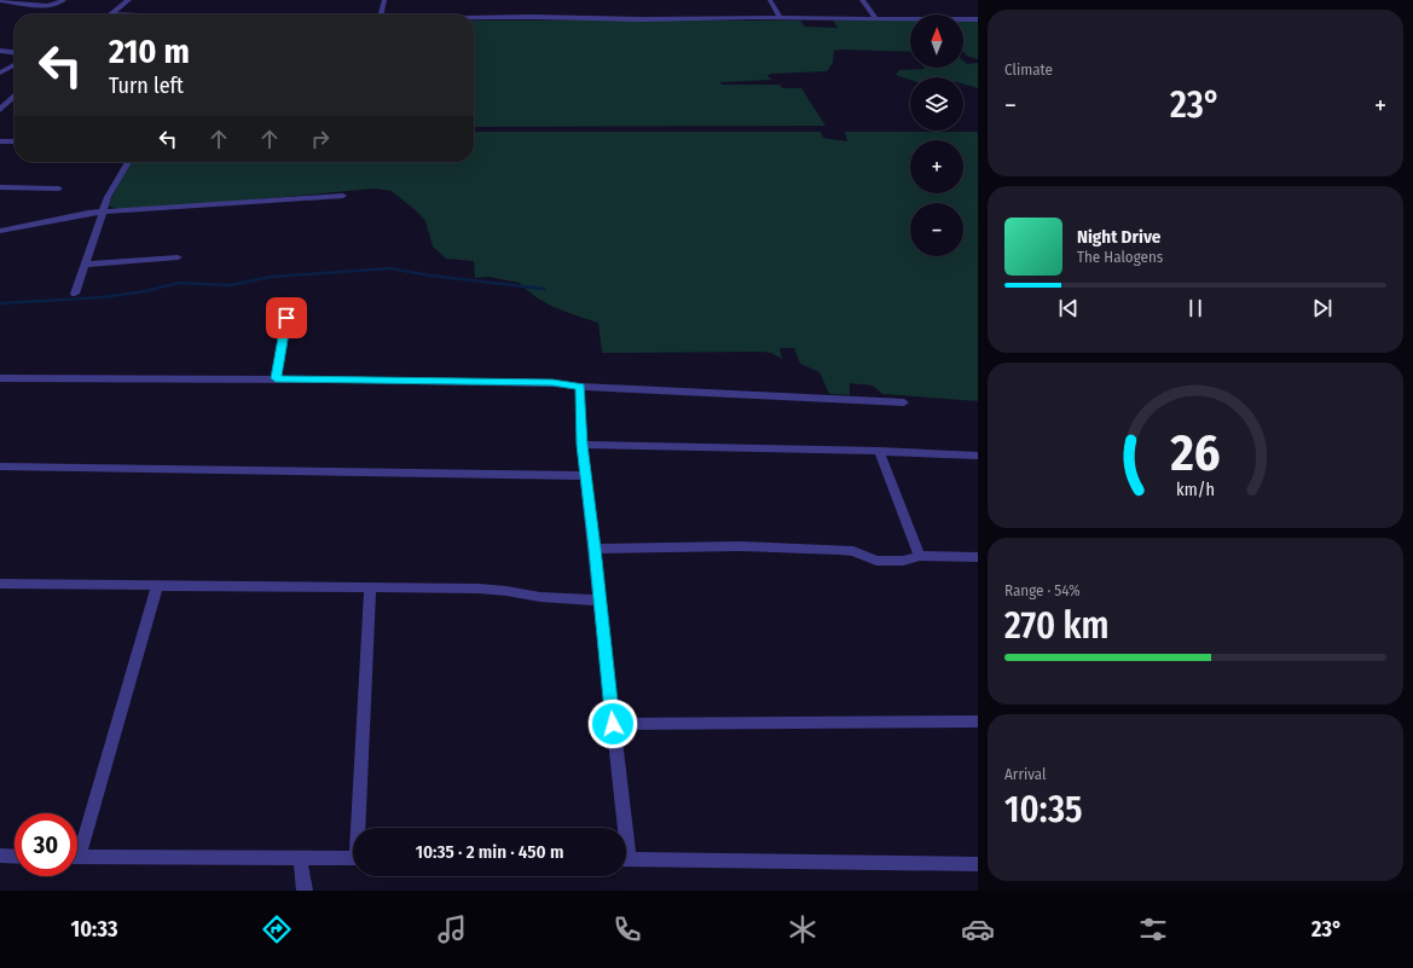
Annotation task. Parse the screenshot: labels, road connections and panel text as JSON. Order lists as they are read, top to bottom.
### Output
{
  "north": "top",
  "page": {
    "tile": [
      "Climate",
      ["Range · 54%", "270 km"],
      ["Arrival", "10:35"]
    ],
    "map_buttons": ["+", "−"],
    "turn": ["210 m", "Turn left"],
    "heat": ["−", "23°", "+"],
    "song": ["Night Drive", "The Halogens"],
    "limit": "30",
    "trip": "10:35 · 2 min · 450 m",
    "tabs": ["10:33", "23°"],
    "gauge": ["26", "km/h"]
  }
}
